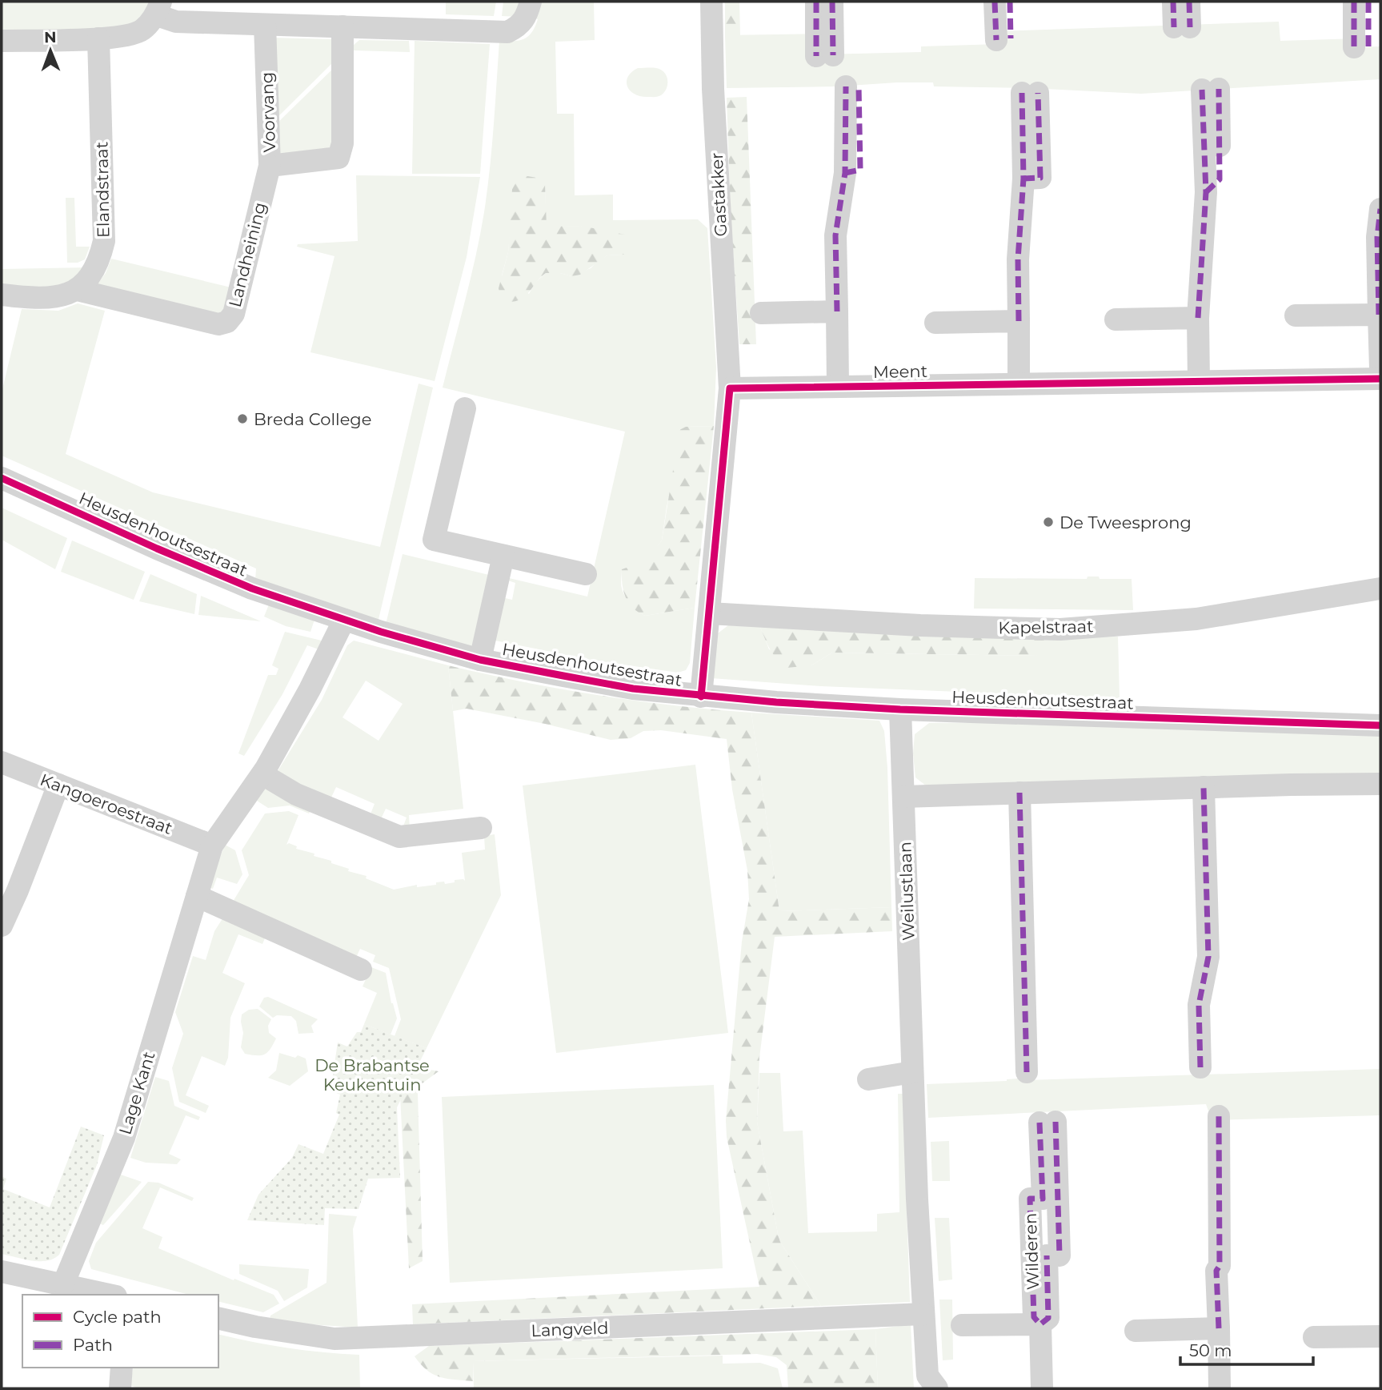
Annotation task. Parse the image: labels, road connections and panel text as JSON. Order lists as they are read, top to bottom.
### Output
{
  "streets": {
    "street": [
      "Voorvang",
      "Elandstraat",
      "Gastakker",
      "Landheining",
      "Meent",
      "Heusdenhoutsestraat",
      "Kapelstraat",
      "Kangoeroestraat",
      "Weilustlaan",
      "Lage Kant",
      "Wilderen",
      "Langveld"
    ]
  },
  "crossings": [
    ["Voorvang", "Landheining"],
    ["Elandstraat", "Landheining"],
    ["Gastakker", "Meent"],
    ["Heusdenhoutsestraat", "Weilustlaan"],
    ["Heusdenhoutsestraat", "Lage Kant"],
    ["Kangoeroestraat", "Lage Kant"],
    ["Weilustlaan", "Langveld"]
  ],
  "parks": ["De Brabantse Keukentuin"],
  "places": ["Breda College", "De Tweesprong"],
  "legend": ["Cycle path", "Path"],
  "scale_bar": "50 m",
  "north": "top"
}
